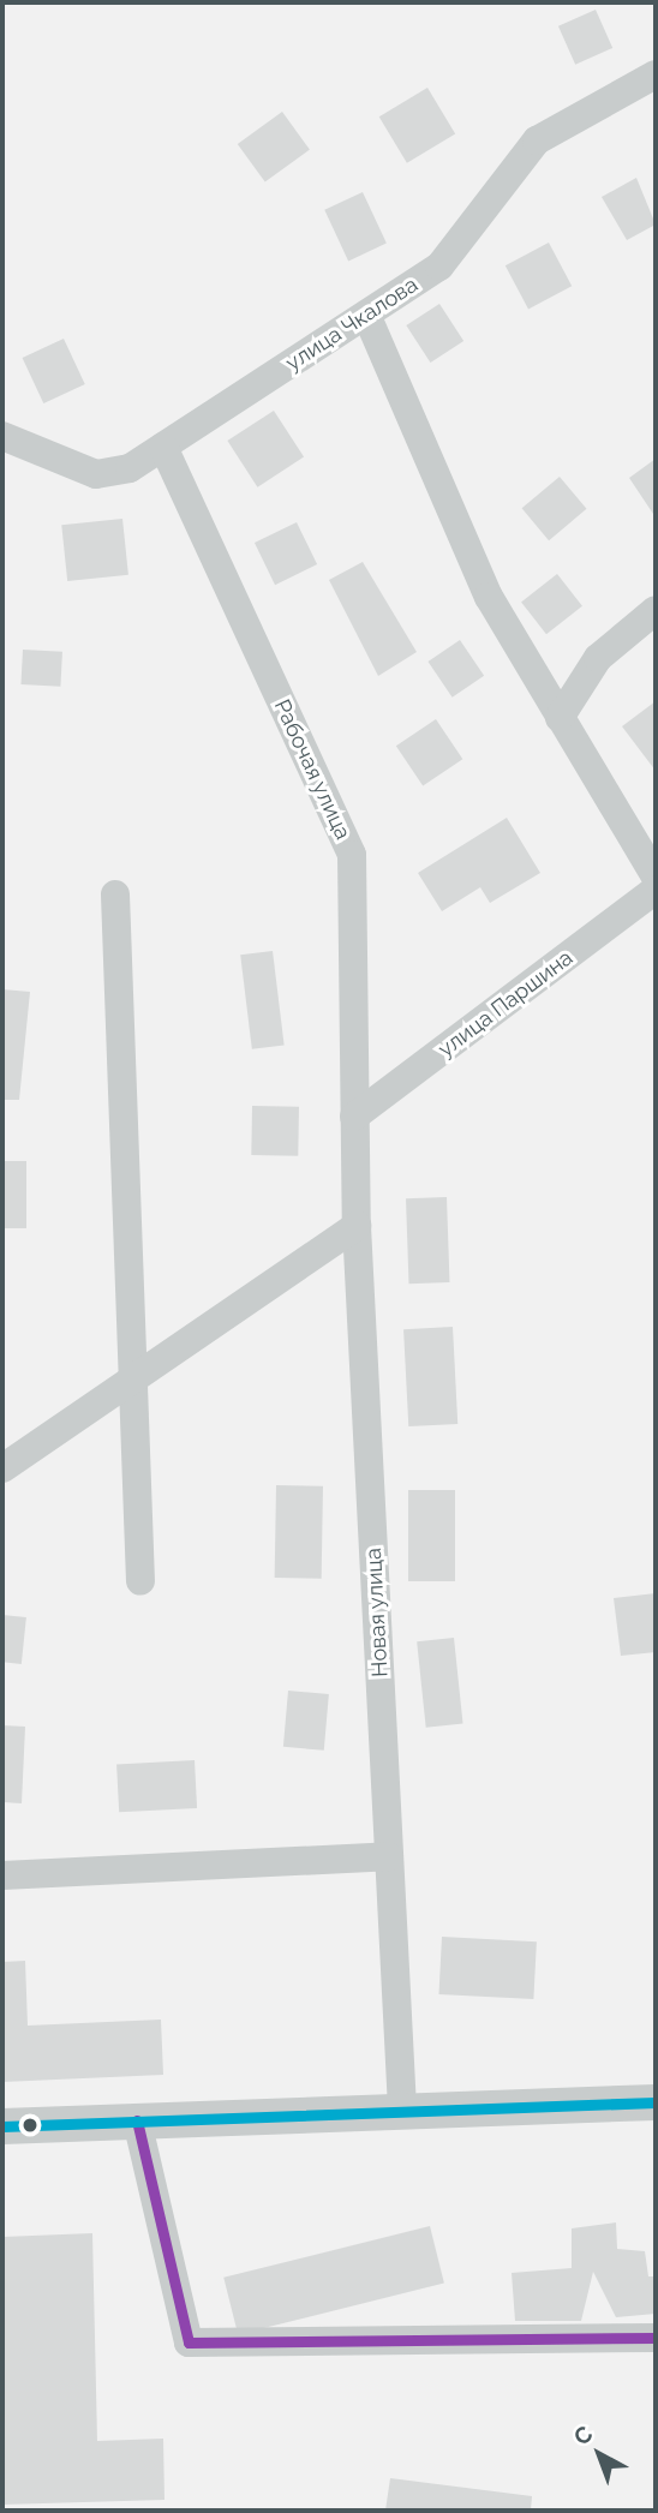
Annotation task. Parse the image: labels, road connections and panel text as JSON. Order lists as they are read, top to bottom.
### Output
{
  "streets": {
    "street": [
      "улица Чкалова",
      "Рабочая улица",
      "улица Паршина",
      "Новая улица"
    ]
  },
  "crossings": [
    ["улица Чкалова", "Рабочая улица"],
    ["Рабочая улица", "улица Паршина"],
    ["Рабочая улица", "Новая улица"],
    ["улица Паршина", "Новая улица"]
  ],
  "north": "top left"
}
